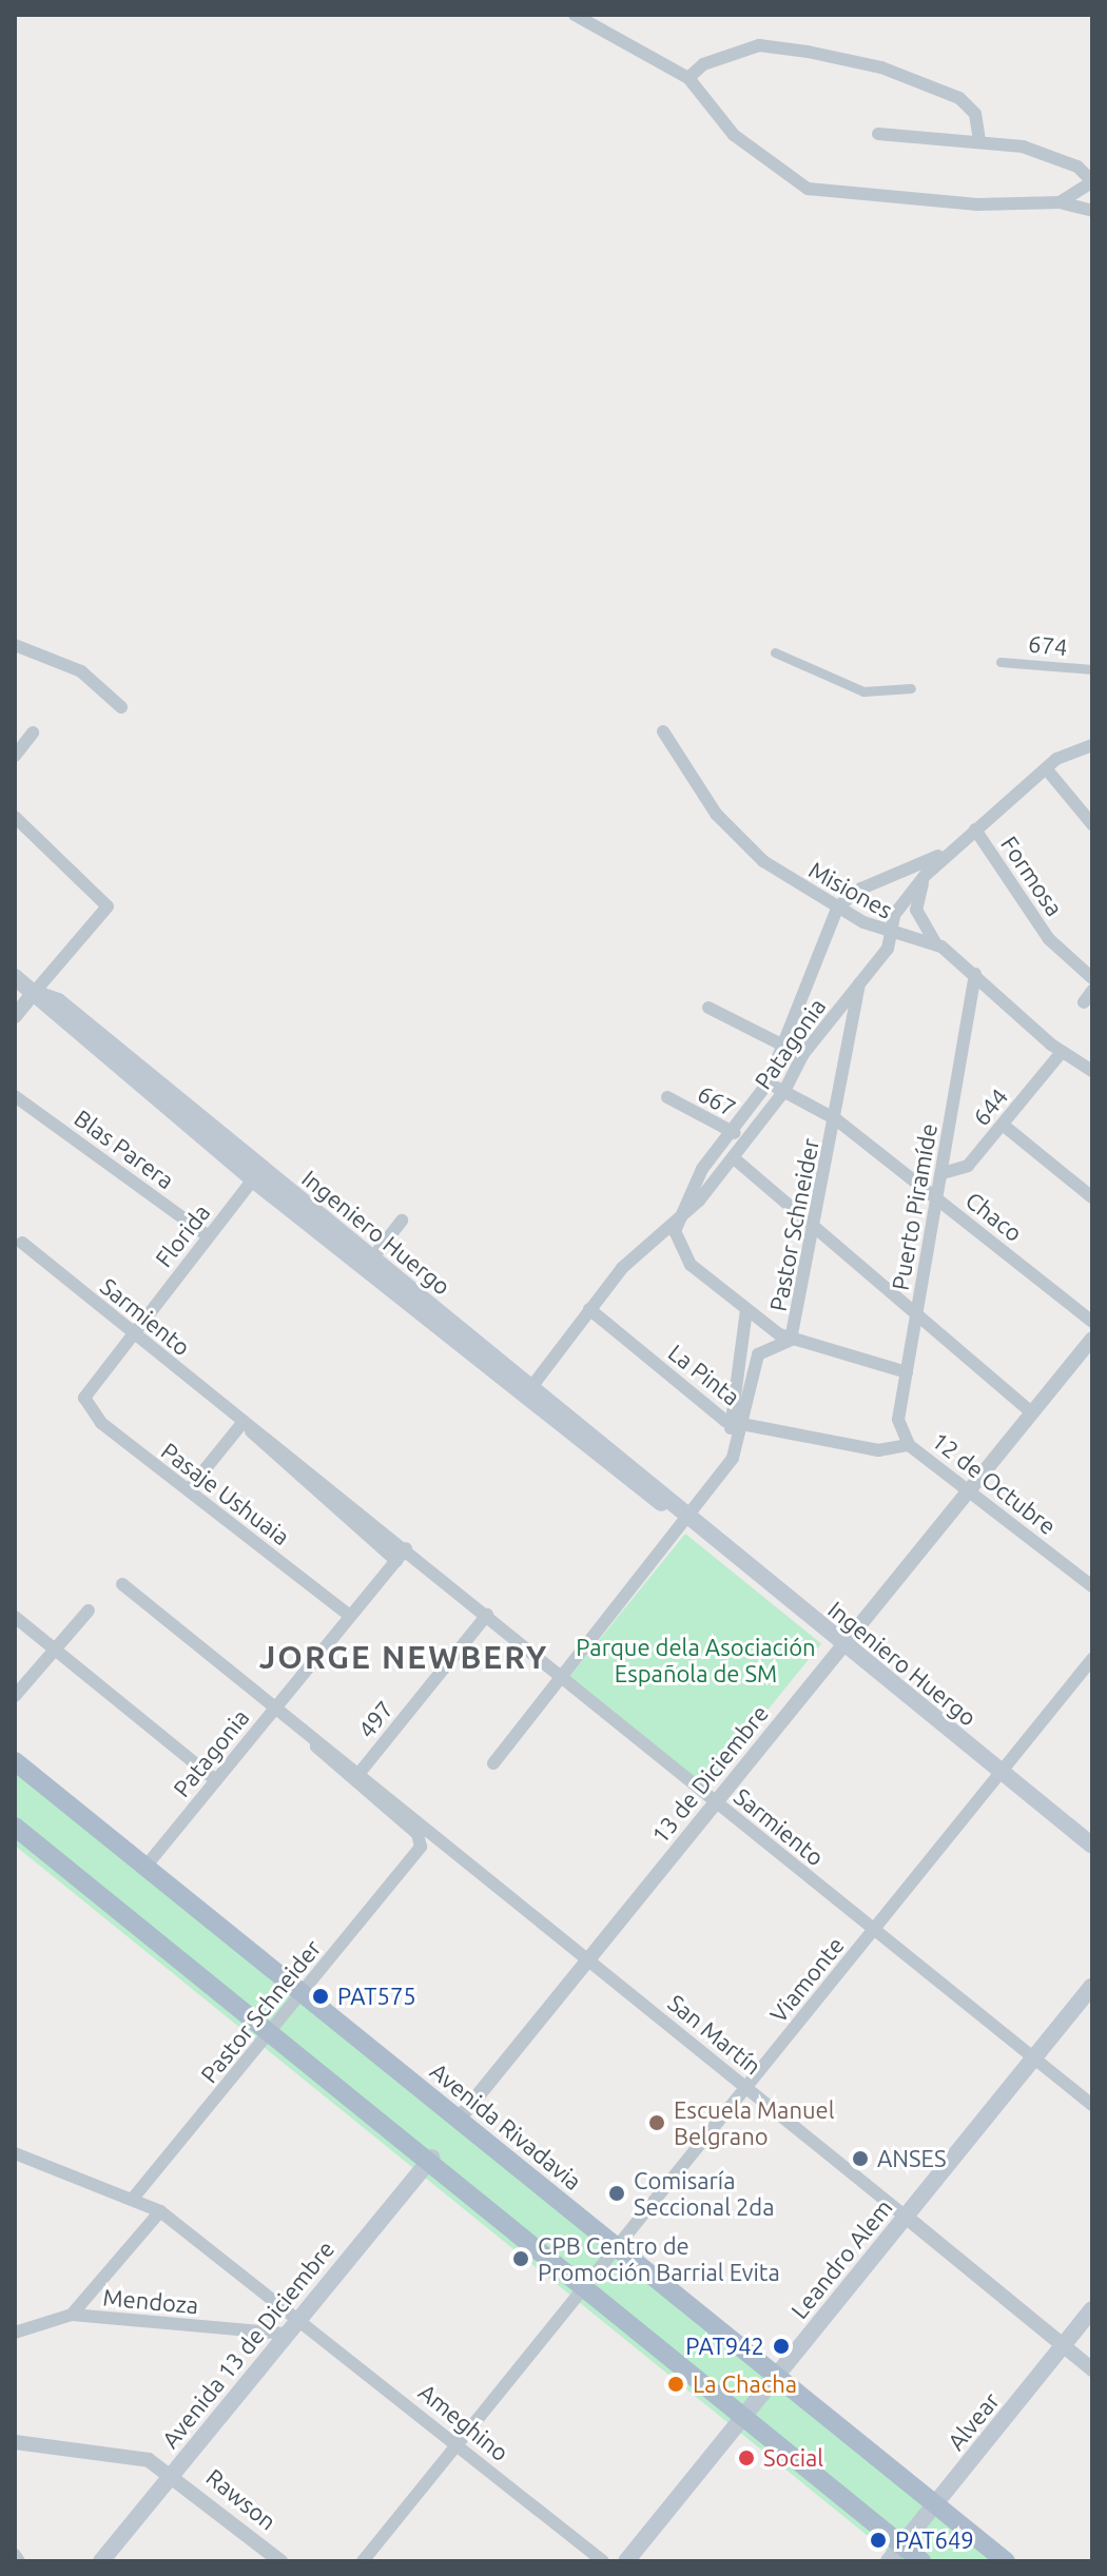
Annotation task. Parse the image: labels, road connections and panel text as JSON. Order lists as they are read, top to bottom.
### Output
{
  "streets": {
    "main road": [
      "Ingeniero Huergo",
      "Avenida Rivadavia",
      "Leandro Alem",
      "Avenida 13 de Diciembre",
      "Alvear"
    ],
    "street": [
      "674",
      "Formosa",
      "Misiones",
      "Patagonia",
      "667",
      "644",
      "Blas Parera",
      "Puerto Piramíde",
      "Chaco",
      "Pastor Schneider",
      "Florida",
      "Sarmiento",
      "La Pinta",
      "12 de Octubre",
      "Pasaje Ushuaia",
      "497",
      "13 de Diciembre",
      "Viamonte",
      "San Martín",
      "Mendoza",
      "Ameghino",
      "Rawson"
    ]
  },
  "crossings": [
    ["Formosa", "Patagonia"],
    ["Misiones", "Patagonia"],
    ["Misiones", "644"],
    ["Misiones", "Puerto Piramíde"],
    ["Patagonia", "667"],
    ["Patagonia", "Chaco"],
    ["Patagonia", "Pastor Schneider"],
    ["Patagonia", "Ingeniero Huergo"],
    ["Patagonia", "Sarmiento"],
    ["Patagonia", "La Pinta"],
    ["Patagonia", "Pasaje Ushuaia"],
    ["Patagonia", "San Martín"],
    ["Patagonia", "Avenida Rivadavia"],
    ["644", "Puerto Piramíde"],
    ["Blas Parera", "Florida"],
    ["Puerto Piramíde", "Chaco"],
    ["Puerto Piramíde", "La Pinta"],
    ["Puerto Piramíde", "12 de Octubre"],
    ["Chaco", "Pastor Schneider"],
    ["Pastor Schneider", "Ingeniero Huergo"],
    ["Pastor Schneider", "Sarmiento"],
    ["Pastor Schneider", "La Pinta"],
    ["Pastor Schneider", "San Martín"],
    ["Pastor Schneider", "Avenida Rivadavia"],
    ["Ingeniero Huergo", "Florida"],
    ["Ingeniero Huergo", "13 de Diciembre"],
    ["Ingeniero Huergo", "Viamonte"],
    ["Florida", "Sarmiento"],
    ["Florida", "Pasaje Ushuaia"],
    ["Sarmiento", "497"],
    ["Sarmiento", "13 de Diciembre"],
    ["Sarmiento", "Viamonte"],
    ["Sarmiento", "Leandro Alem"],
    ["La Pinta", "12 de Octubre"],
    ["12 de Octubre", "13 de Diciembre"],
    ["497", "San Martín"],
    ["13 de Diciembre", "San Martín"],
    ["13 de Diciembre", "Avenida Rivadavia"],
    ["Viamonte", "San Martín"],
    ["Viamonte", "Avenida Rivadavia"],
    ["Viamonte", "Ameghino"],
    ["San Martín", "Leandro Alem"],
    ["San Martín", "Alvear"],
    ["Avenida Rivadavia", "Leandro Alem"],
    ["Avenida Rivadavia", "Alvear"],
    ["Mendoza", "Avenida 13 de Diciembre"],
    ["Avenida 13 de Diciembre", "Ameghino"],
    ["Avenida 13 de Diciembre", "Rawson"]
  ],
  "districts": ["JORGE NEWBERY"],
  "parks": ["Parque dela Asociación Española de SM"],
  "places": [
    "PAT575",
    "Escuela Manuel Belgrano",
    "ANSES",
    "Comisaría Seccional 2da",
    "CPB Centro de Promoción Barrial Evita",
    "PAT942",
    "La Chacha",
    "Social",
    "PAT649"
  ]
}
